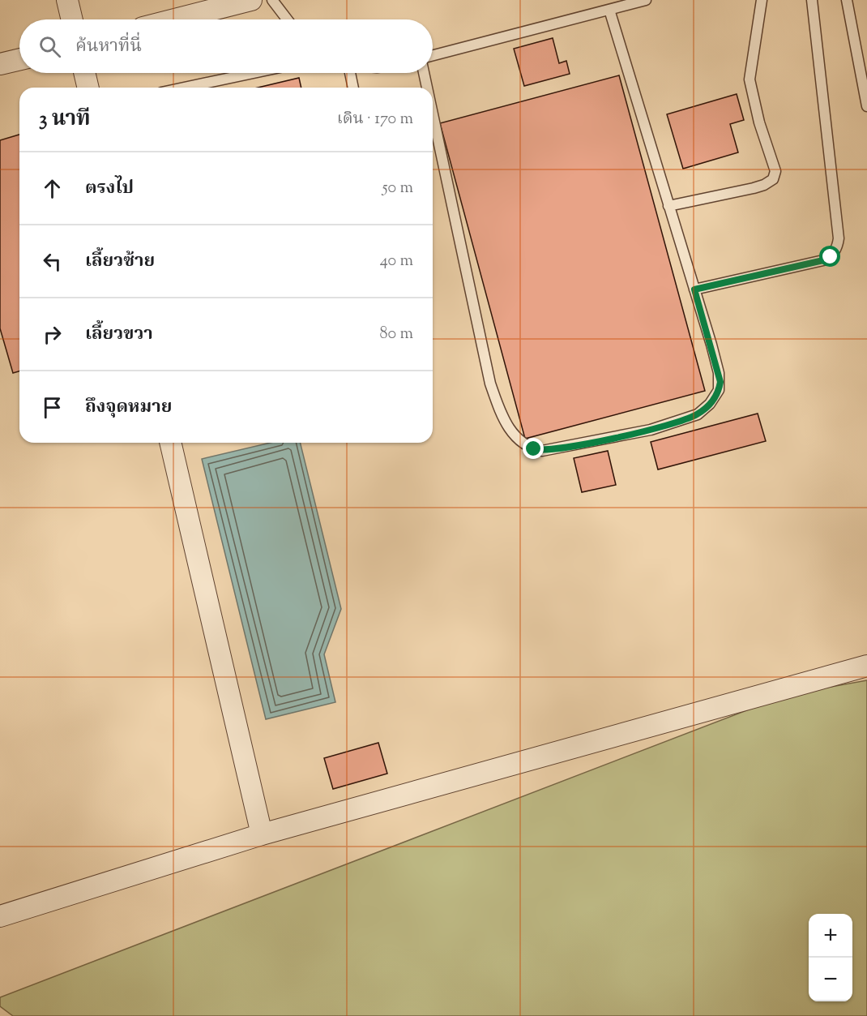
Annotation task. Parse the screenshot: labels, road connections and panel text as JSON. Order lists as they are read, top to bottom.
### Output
{
  "page": {
    "search": "ค้นหาที่นี่",
    "heading": ["3 นาที", "เดิน · 170 m"],
    "list": [
      ["ตรงไป", "50 m"],
      ["เลี้ยวซ้าย", "40 m"],
      ["เลี้ยวขวา", "80 m"],
      "ถึงจุดหมาย"
    ],
    "map_buttons": ["+", "−"]
  }
}
